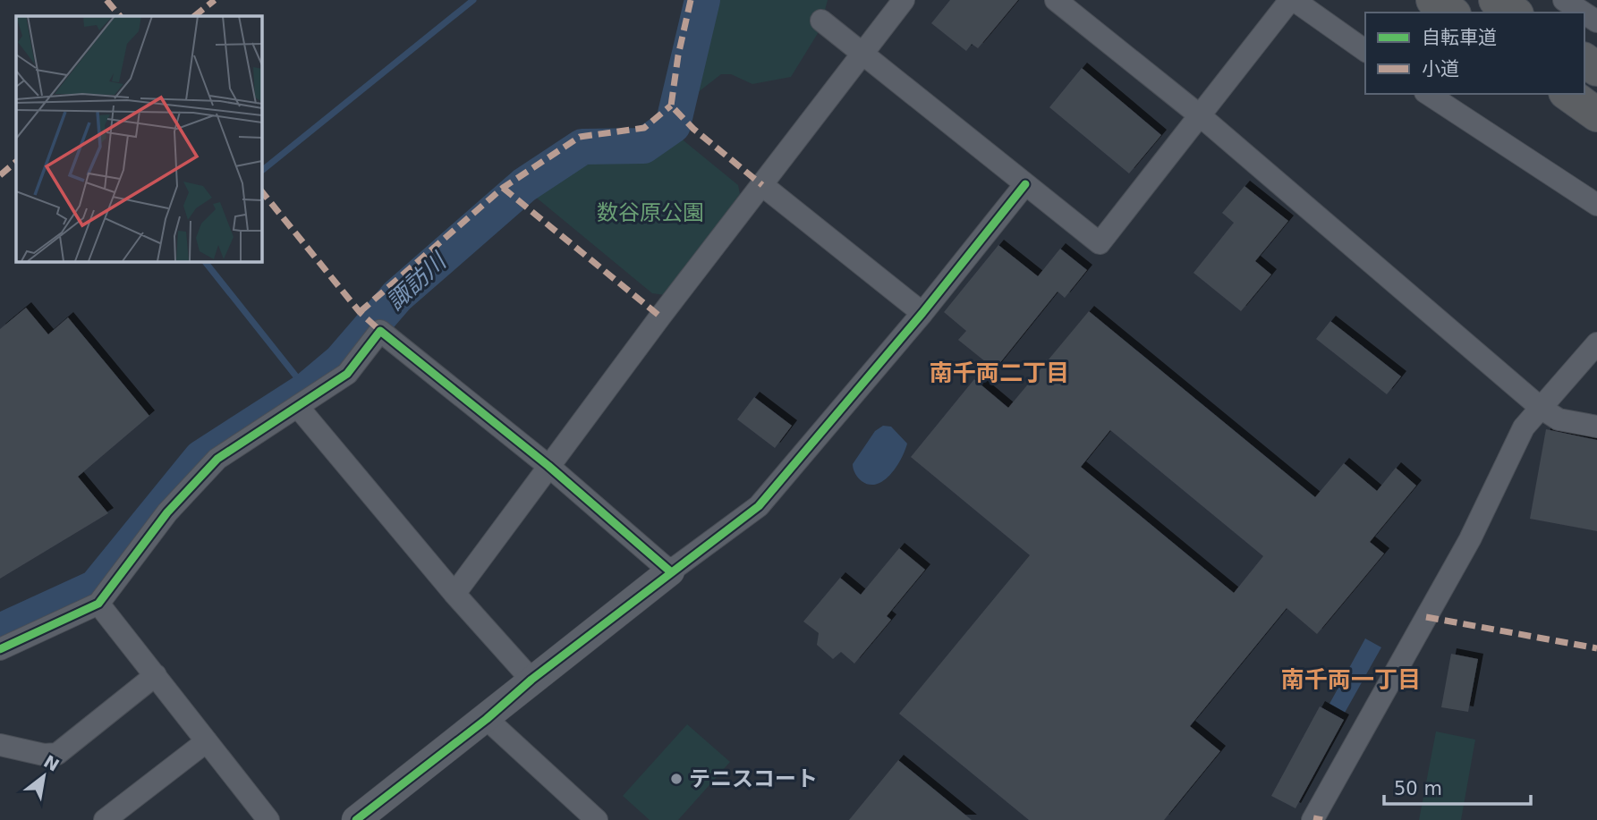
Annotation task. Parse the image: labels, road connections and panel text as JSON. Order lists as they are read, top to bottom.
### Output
{
  "districts": ["南千両二丁目", "南千両一丁目"],
  "water": ["諏訪川"],
  "parks": ["数谷原公園"],
  "places": ["テニスコート"],
  "legend": ["自転車道", "小道"],
  "scale_bar": "50 m",
  "north": "top right"
}
